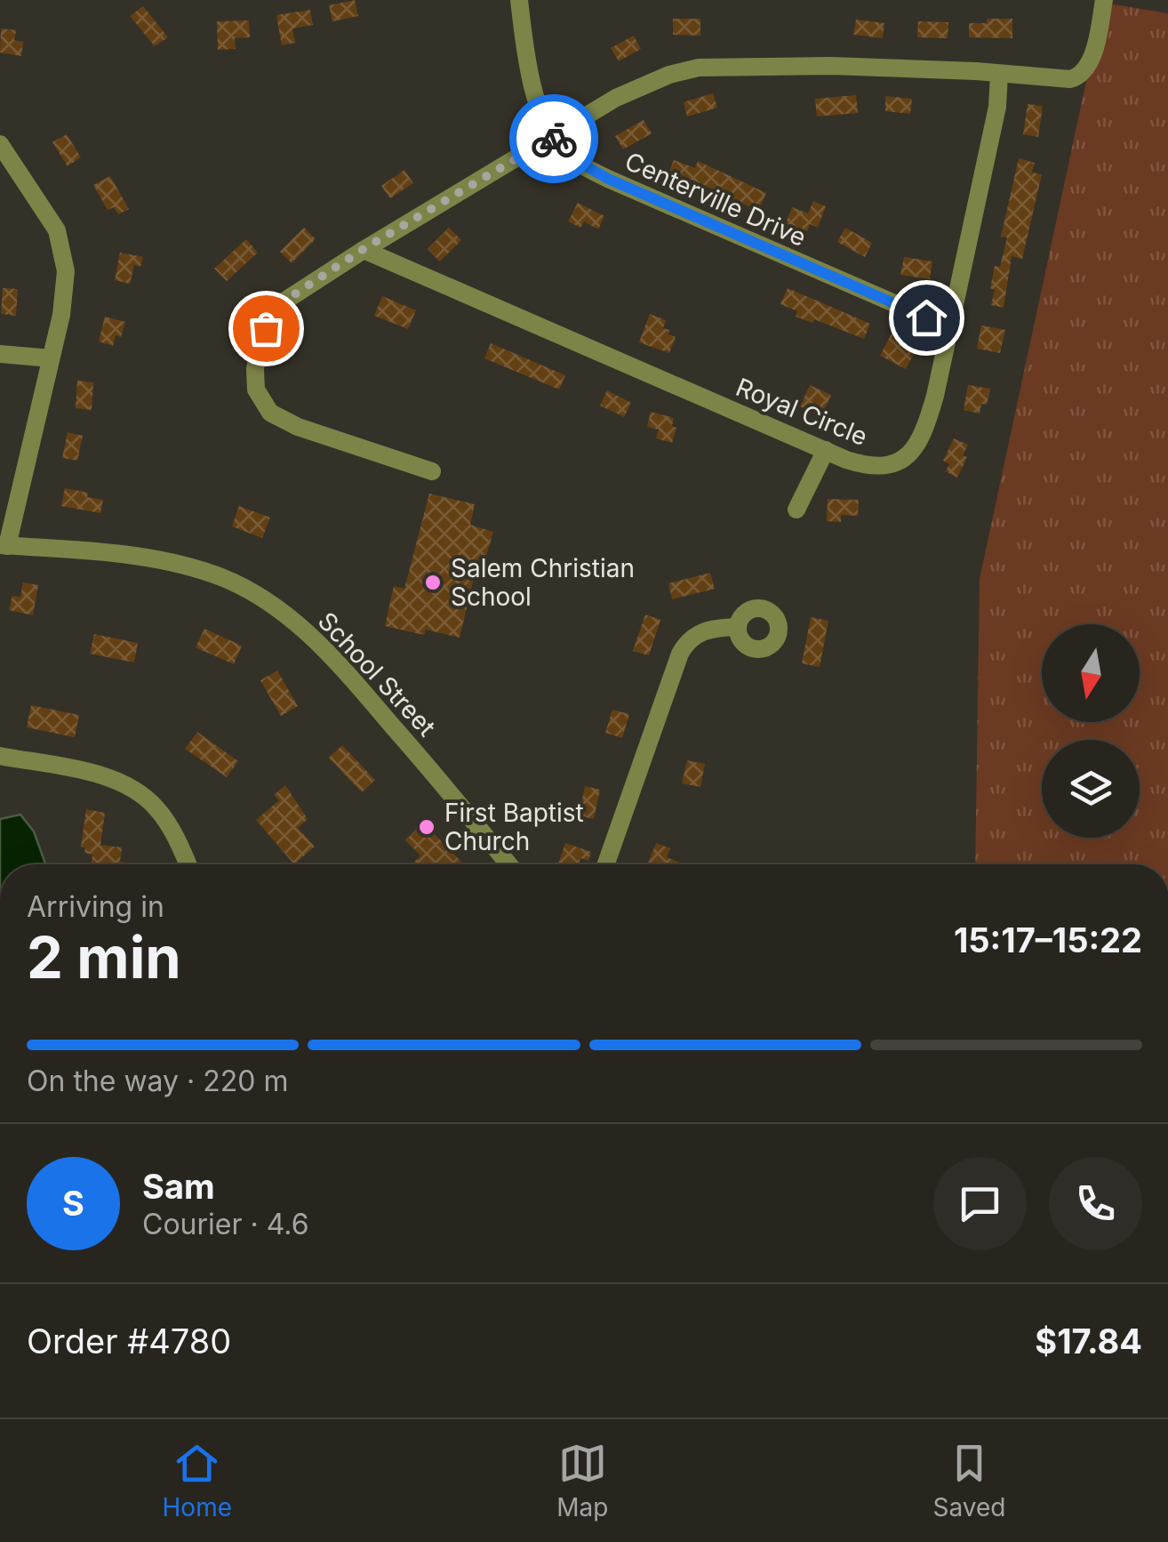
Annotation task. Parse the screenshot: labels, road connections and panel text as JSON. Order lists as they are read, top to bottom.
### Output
{
  "streets": {
    "street": ["Centerville Drive", "Royal Circle", "School Street"]
  },
  "crossings": [
    ["Centerville Drive", "Royal Circle"]
  ],
  "places": ["Salem Christian School", "First Baptist Church"],
  "north": "bottom",
  "page": {
    "heading": ["2 min", "Arriving in", "15:17–15:22"],
    "panel": [
      "Sam",
      "Courier · 4.6",
      "Order #4780",
      "$17.84"
    ],
    "bar": "On the way · 220 m",
    "round": "S",
    "tabs": ["Home", "Map", "Saved"]
  }
}
